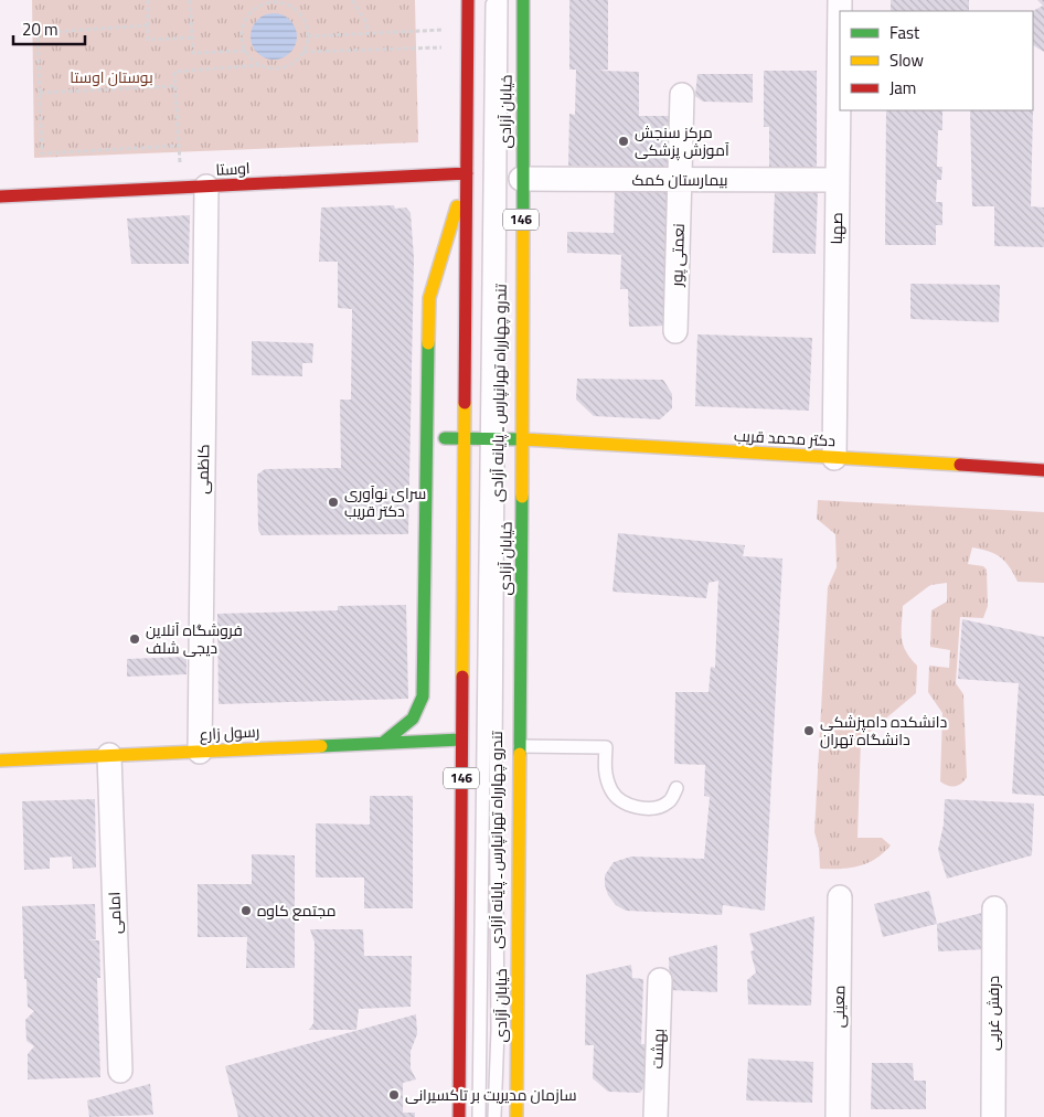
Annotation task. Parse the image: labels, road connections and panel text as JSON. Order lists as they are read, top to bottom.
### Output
{
  "streets": {
    "main road": [
      "خیابان آزادی",
      "اوستا",
      "146",
      "دکتر محمد قریب",
      "رسول زارع"
    ],
    "street": [
      "بیمارستان کمک",
      "صهبا",
      "نعمتی پور",
      "کاظمی",
      "امامی",
      "معینی",
      "درفش غربی",
      "بهشت"
    ],
    "lane": ["تندرو چهارراه تهرانپارس ـ پایانه آزادی"]
  },
  "crossings": [
    ["خیابان آزادی", "بیمارستان کمک"],
    ["خیابان آزادی", "دکتر محمد قریب"],
    ["اوستا", "146"],
    ["اوستا", "کاظمی"],
    ["بیمارستان کمک", "صهبا"],
    ["بیمارستان کمک", "نعمتی پور"],
    ["146", "دکتر محمد قریب"],
    ["146", "رسول زارع"],
    ["صهبا", "دکتر محمد قریب"],
    ["تندرو چهارراه تهرانپارس ـ پایانه آزادی", "دکتر محمد قریب"],
    ["کاظمی", "رسول زارع"],
    ["رسول زارع", "امامی"]
  ],
  "parks": ["بوستان اوستا"],
  "places": [
    "مرکز سنجش آموزش پزشکی",
    "سرای نوآوری دکتر قریب",
    "فروشگاه آنلاین دیجی شلف",
    "دانشکده دامپزشکی دانشگاه تهران",
    "مجتمع کاوه",
    "سازمان مدیریت بر تاکسیرانی"
  ],
  "legend": ["Fast", "Slow", "Jam"],
  "scale_bar": "20 m"
}
